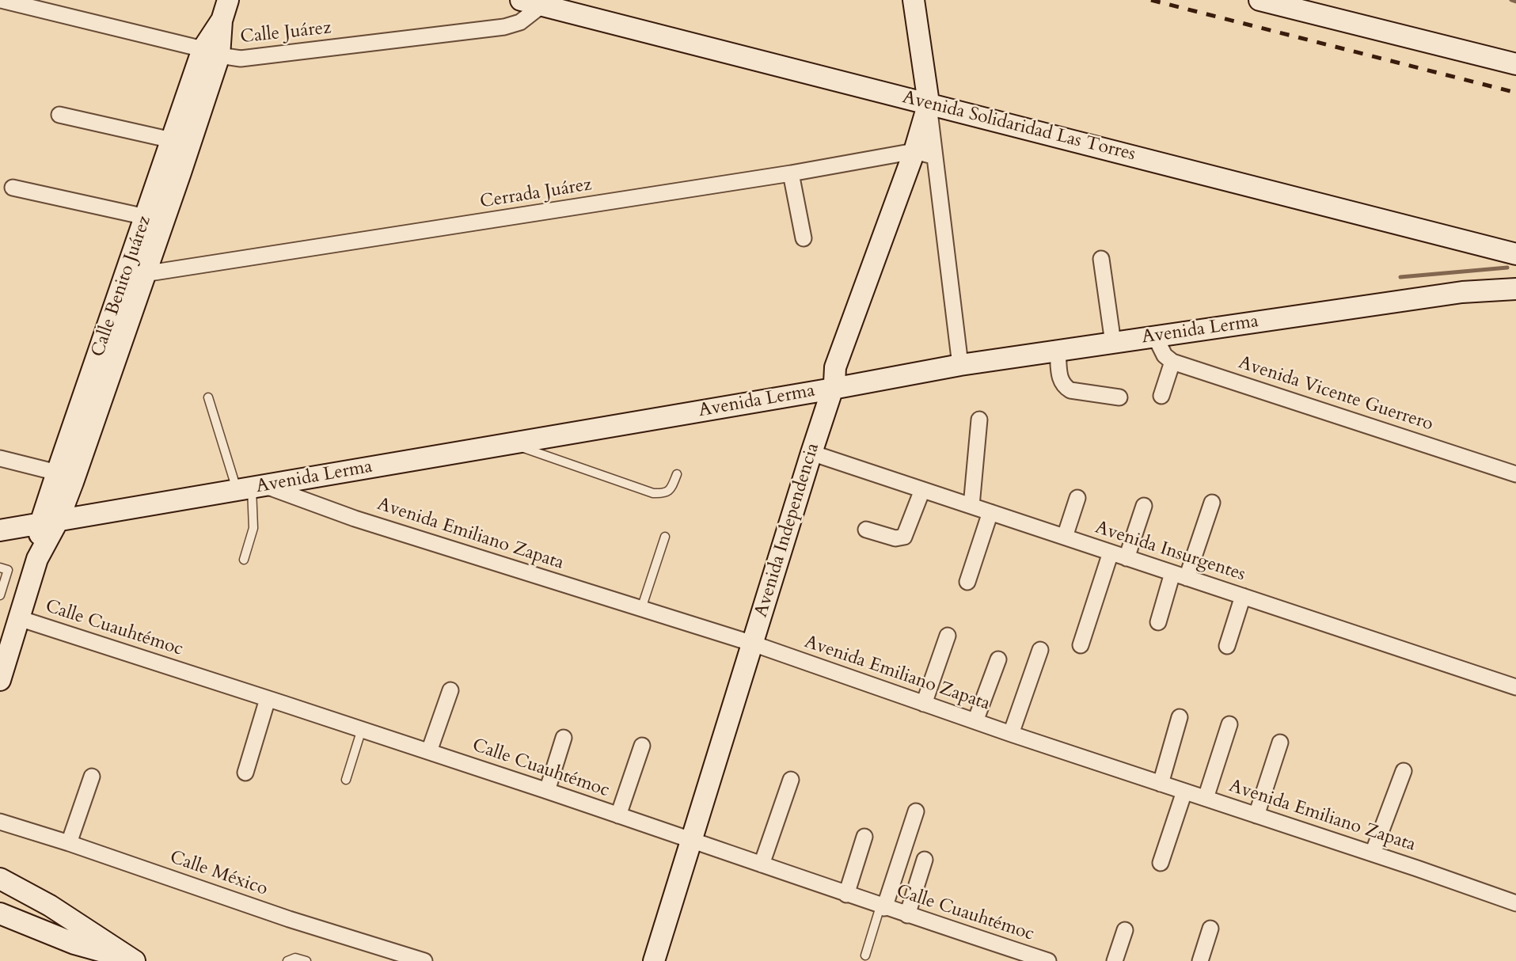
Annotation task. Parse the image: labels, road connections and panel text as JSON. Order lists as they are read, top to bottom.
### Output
{
  "streets": {
    "main road": [
      "Avenida Solidaridad Las Torres",
      "Calle Benito Juárez",
      "Avenida Lerma",
      "Avenida Independencia"
    ],
    "street": [
      "Calle Juárez",
      "Cerrada Juárez",
      "Avenida Vicente Guerrero",
      "Avenida Emiliano Zapata",
      "Avenida Insurgentes",
      "Calle Cuauhtémoc",
      "Calle México"
    ]
  },
  "crossings": [
    ["Calle Juárez", "Avenida Solidaridad Las Torres"],
    ["Calle Juárez", "Calle Benito Juárez"],
    ["Avenida Solidaridad Las Torres", "Avenida Independencia"],
    ["Cerrada Juárez", "Calle Benito Juárez"],
    ["Cerrada Juárez", "Avenida Independencia"],
    ["Calle Benito Juárez", "Avenida Lerma"],
    ["Calle Benito Juárez", "Calle Cuauhtémoc"],
    ["Avenida Lerma", "Avenida Independencia"],
    ["Avenida Lerma", "Avenida Emiliano Zapata"],
    ["Avenida Independencia", "Avenida Emiliano Zapata"],
    ["Avenida Independencia", "Avenida Insurgentes"],
    ["Avenida Independencia", "Calle Cuauhtémoc"]
  ]
}
